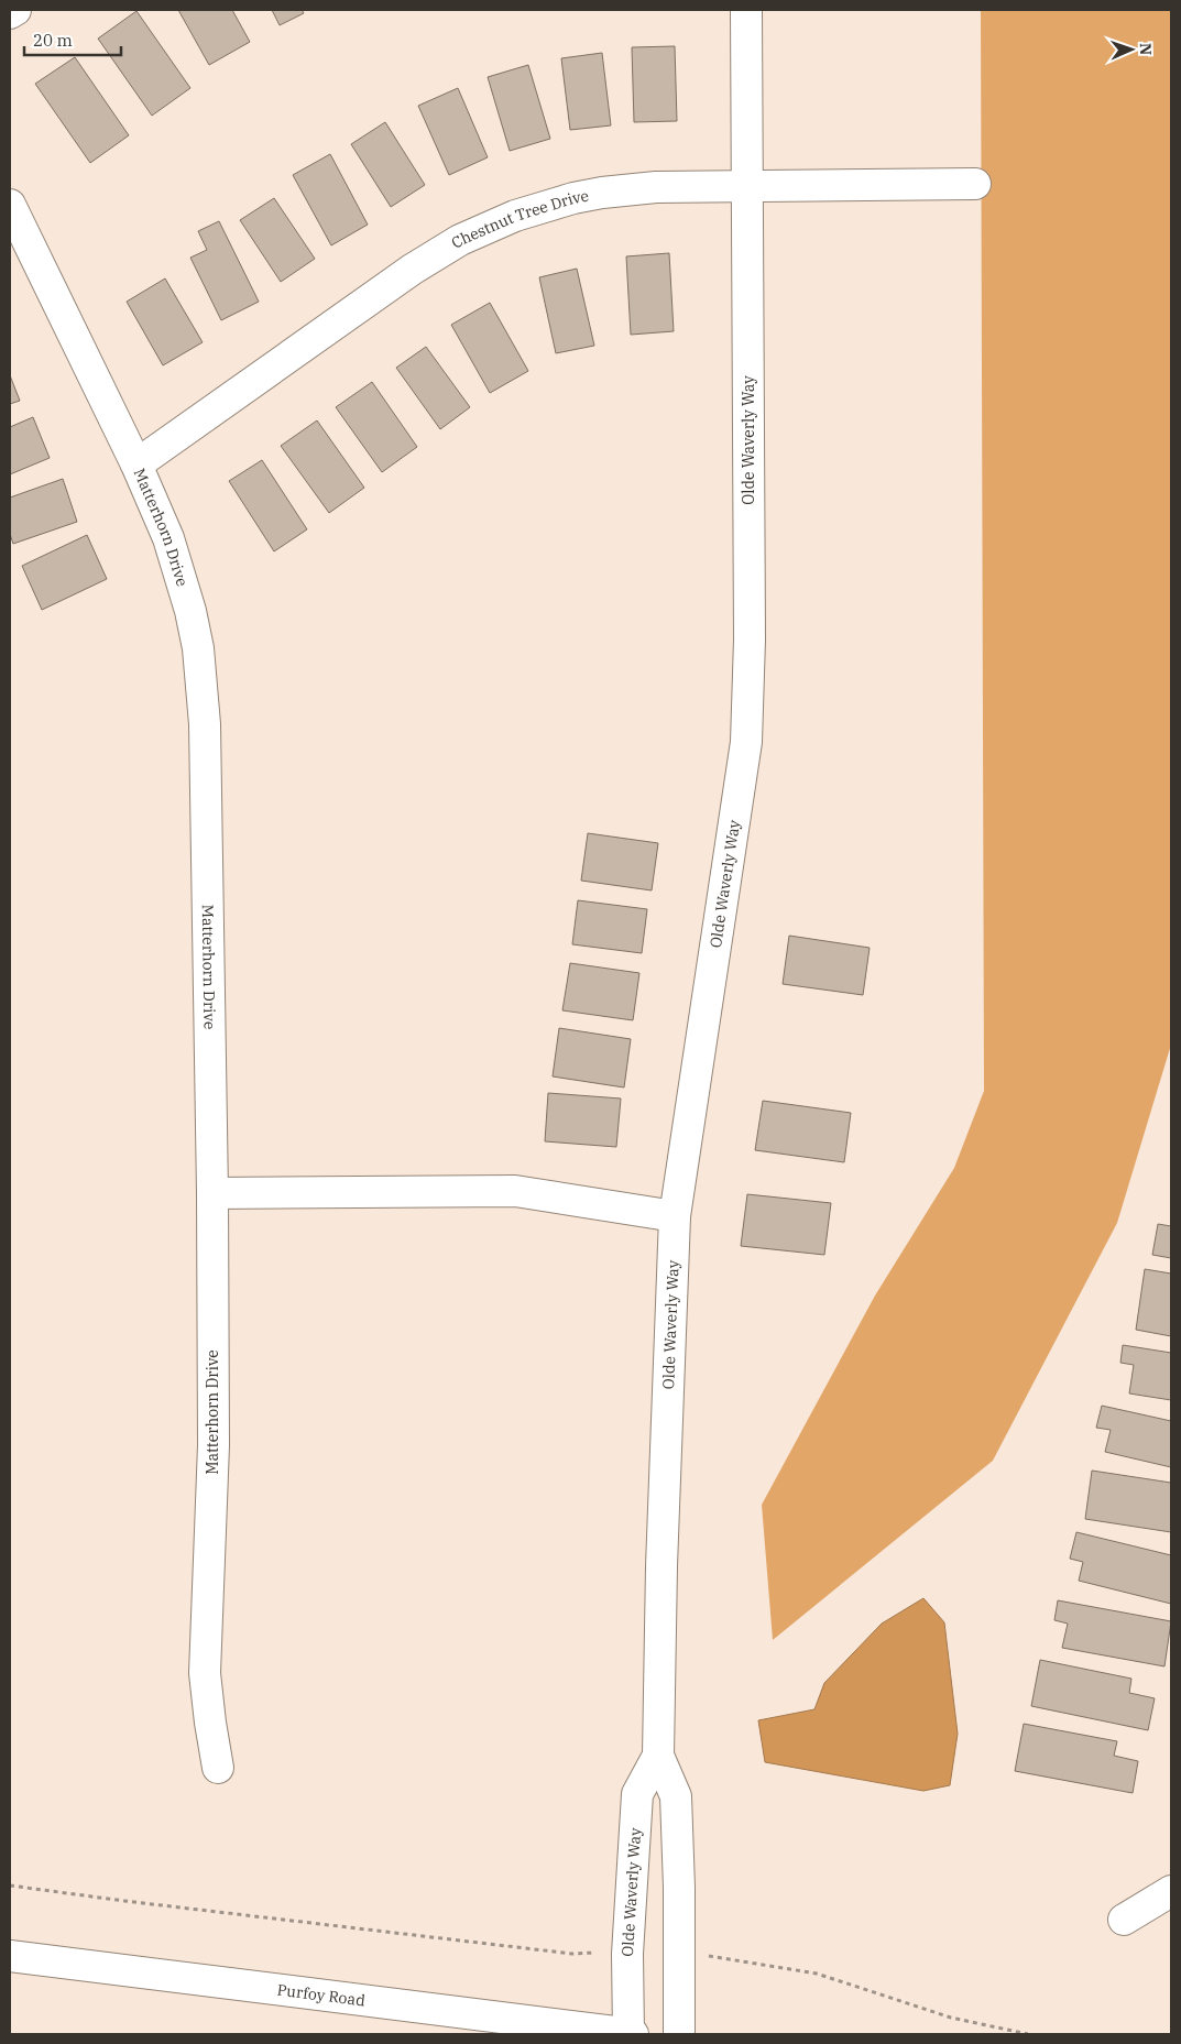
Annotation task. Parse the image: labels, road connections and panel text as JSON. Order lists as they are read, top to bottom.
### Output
{
  "streets": {
    "street": [
      "Chestnut Tree Drive",
      "Olde Waverly Way",
      "Matterhorn Drive",
      "Purfoy Road"
    ]
  },
  "crossings": [
    ["Chestnut Tree Drive", "Olde Waverly Way"],
    ["Chestnut Tree Drive", "Matterhorn Drive"],
    ["Olde Waverly Way", "Purfoy Road"]
  ],
  "scale_bar": "20 m",
  "north": "right"
}
